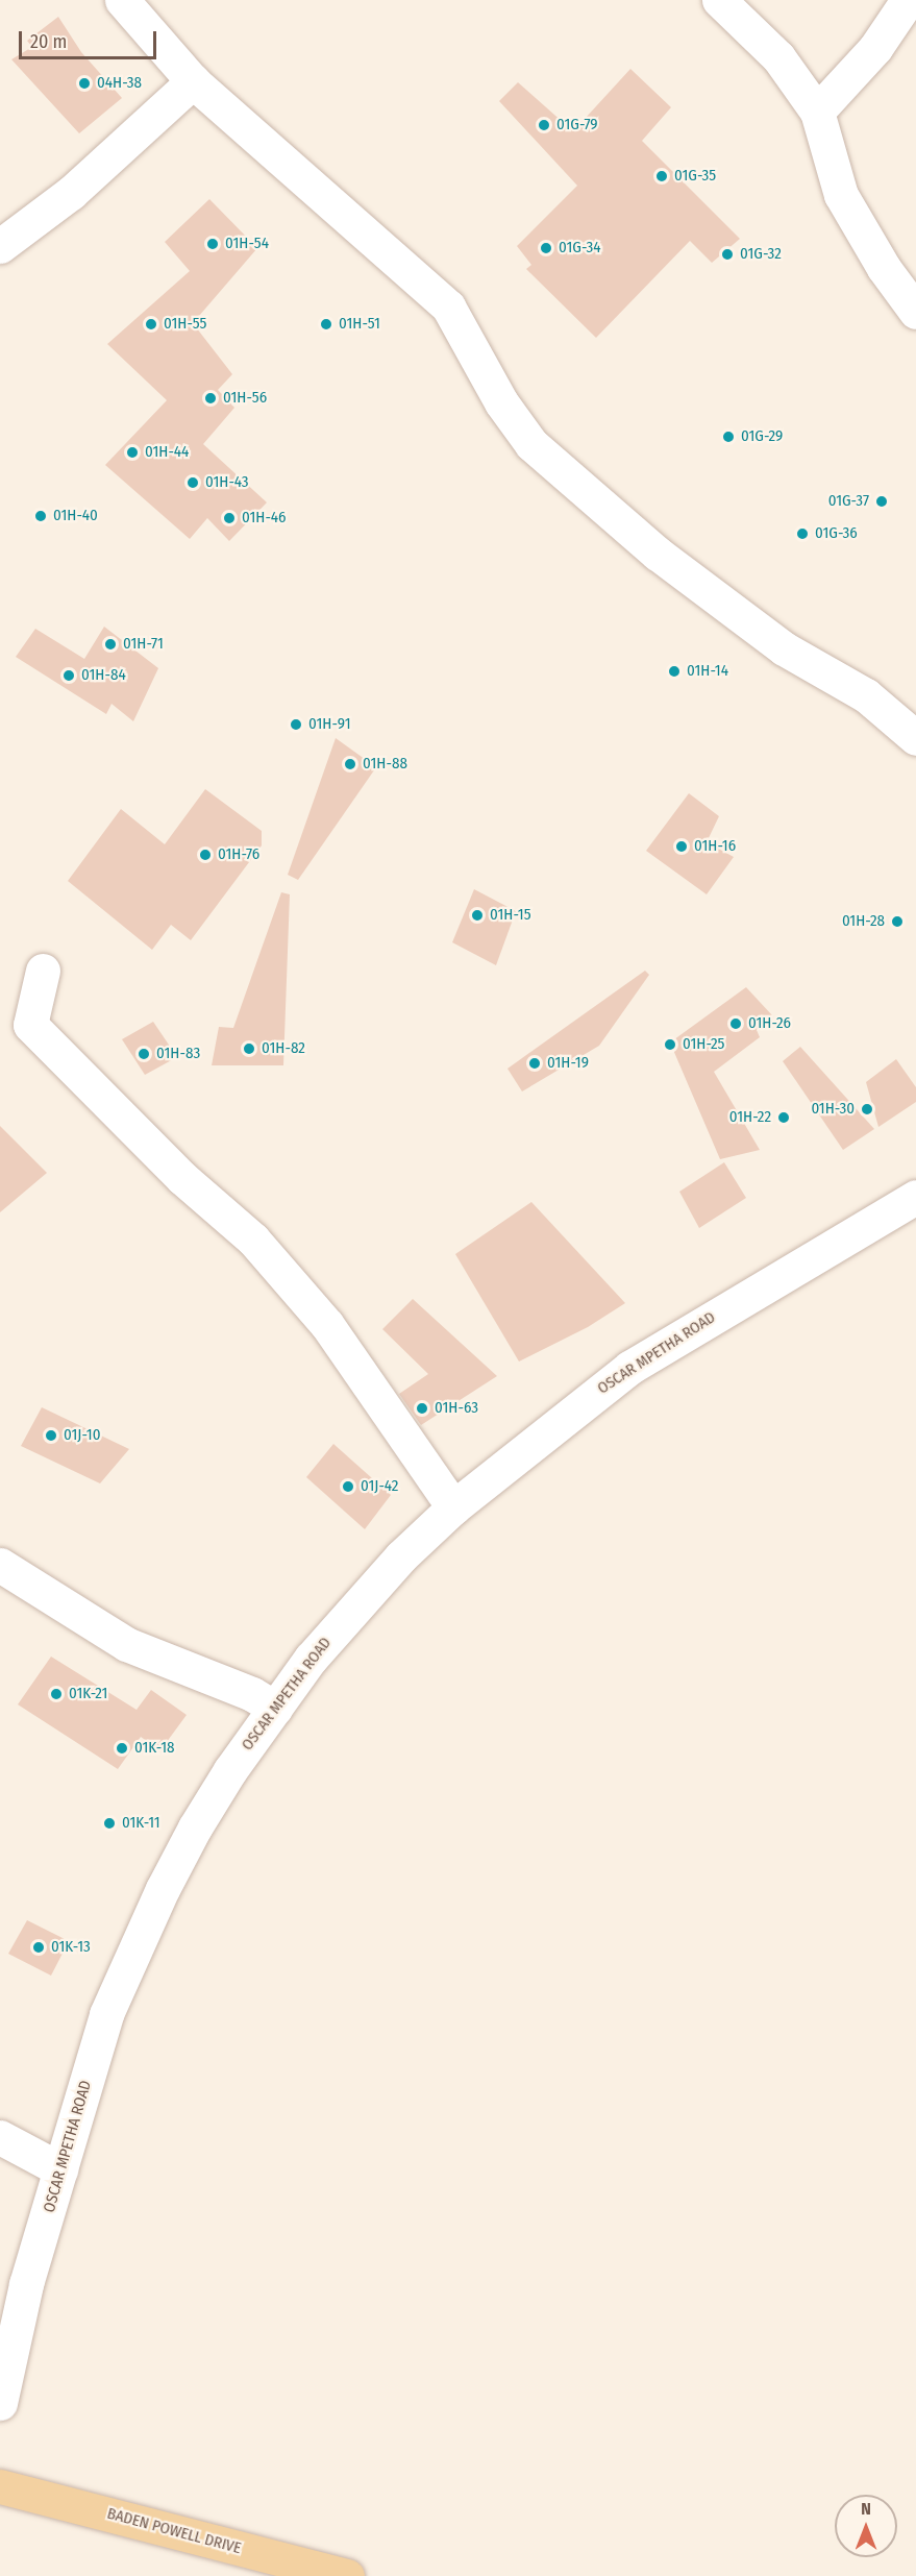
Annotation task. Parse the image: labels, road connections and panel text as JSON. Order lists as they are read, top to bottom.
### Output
{
  "streets": {
    "main road": ["BADEN POWELL DRIVE"],
    "street": ["OSCAR MPETHA ROAD"]
  },
  "places": [
    "04H-38",
    "01G-79",
    "01G-35",
    "01H-54",
    "01G-34",
    "01G-32",
    "01H-55",
    "01H-51",
    "01H-56",
    "01G-29",
    "01H-44",
    "01H-43",
    "01G-37",
    "01H-40",
    "01H-46",
    "01G-36",
    "01H-71",
    "01H-14",
    "01H-84",
    "01H-91",
    "01H-88",
    "01H-16",
    "01H-76",
    "01H-15",
    "01H-28",
    "01H-26",
    "01H-25",
    "01H-82",
    "01H-83",
    "01H-19",
    "01H-30",
    "01H-22",
    "01H-63",
    "01J-10",
    "01J-42",
    "01K-21",
    "01K-18",
    "01K-11",
    "01K-13"
  ],
  "scale_bar": "20 m",
  "north": "top"
}
